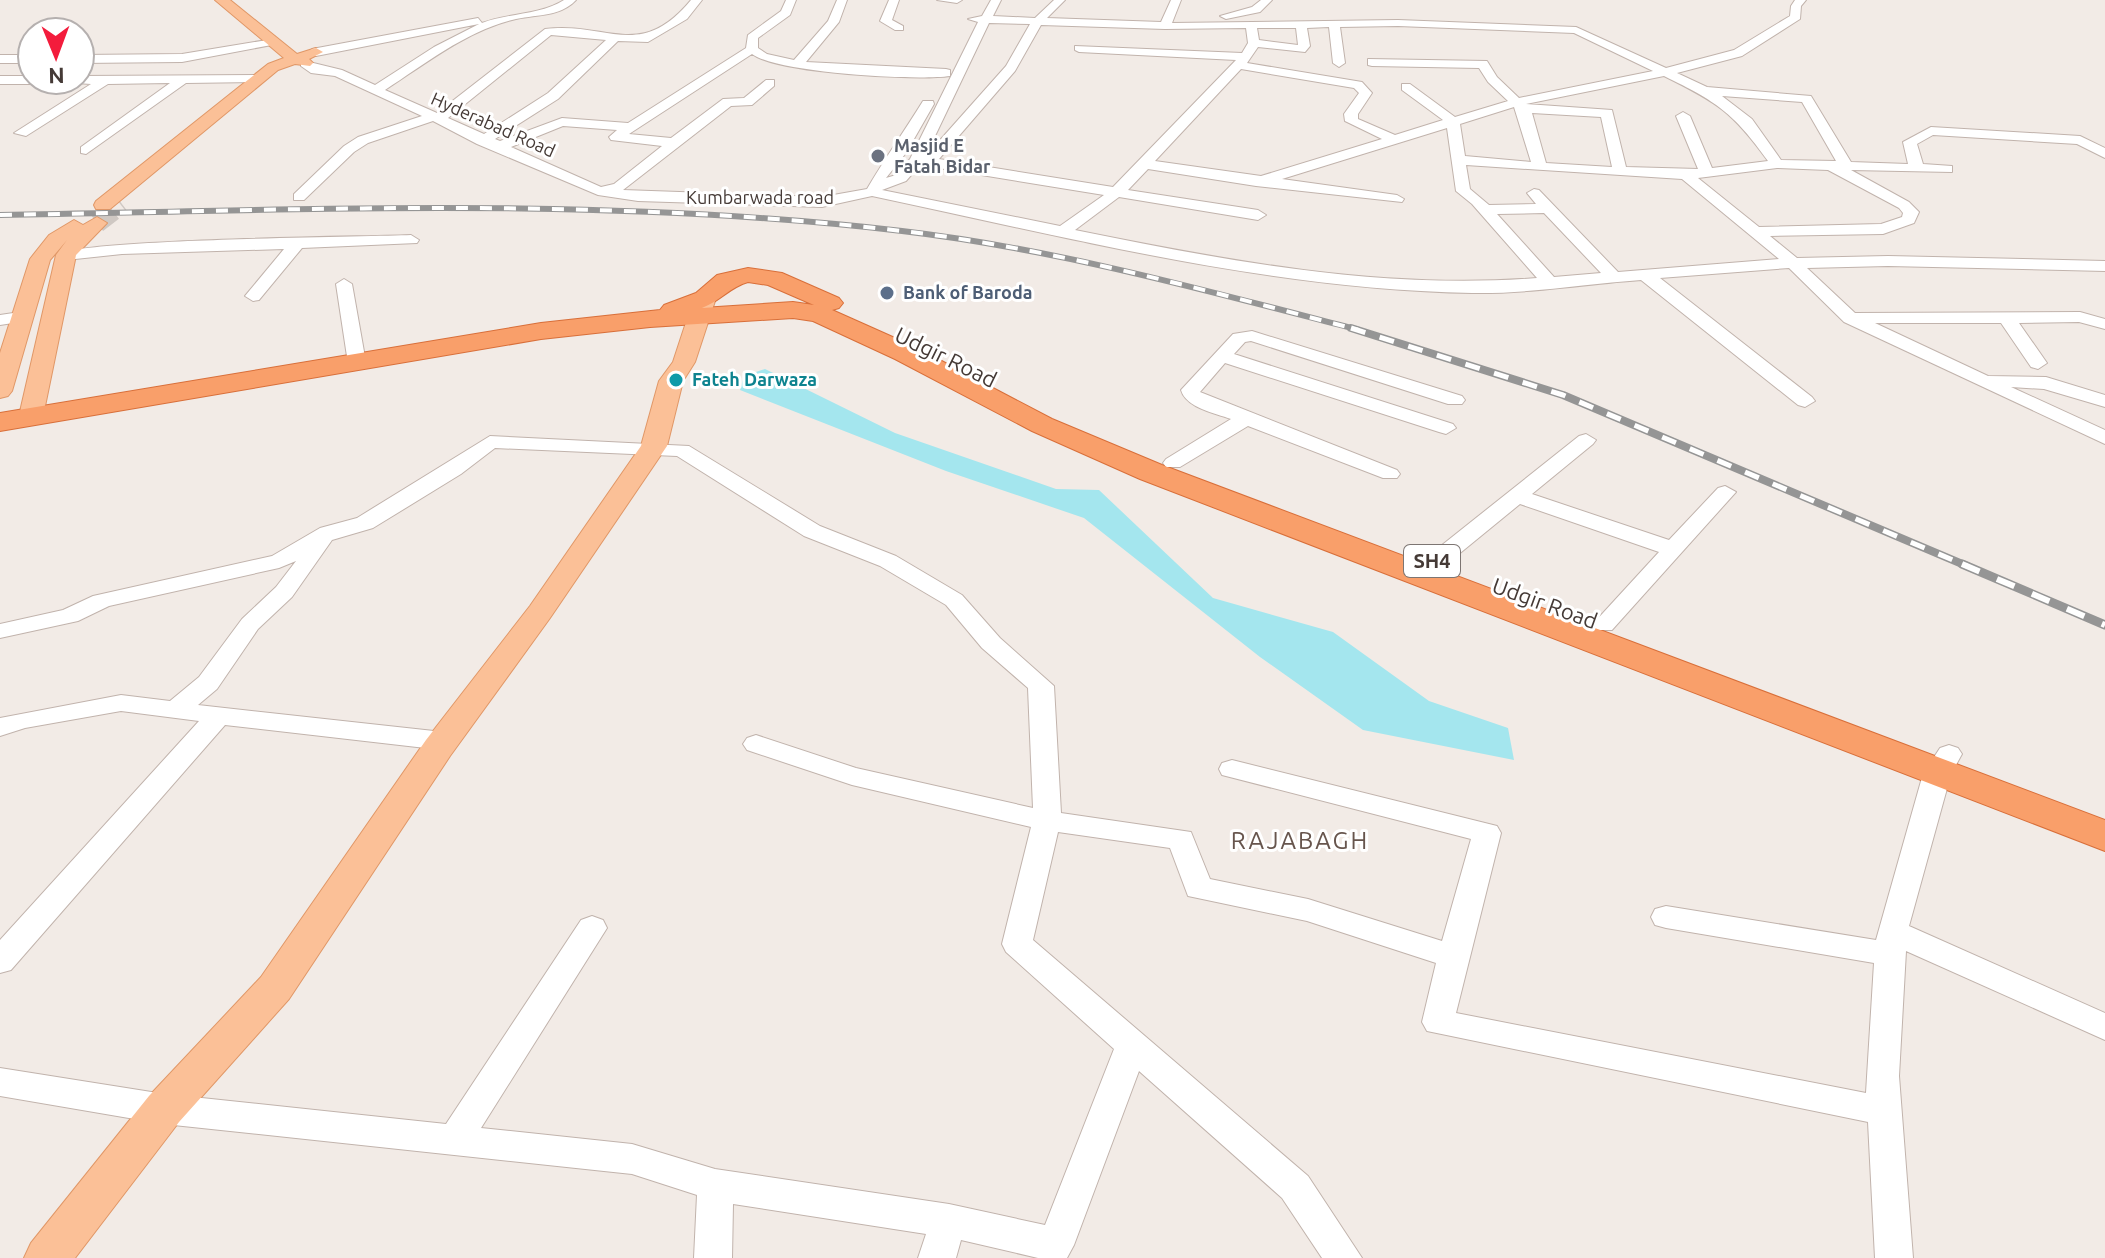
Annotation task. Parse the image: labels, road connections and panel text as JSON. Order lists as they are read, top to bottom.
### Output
{
  "streets": {
    "highway": ["Udgir Road", "SH4"],
    "main road": ["Hyderabad Road"],
    "street": ["Kumbarwada road"]
  },
  "crossings": [
    ["Hyderabad Road", "Kumbarwada road"]
  ],
  "districts": ["RAJABAGH"],
  "places": ["Masjid E Fatah Bidar", "Bank of Baroda", "Fateh Darwaza"],
  "north": "bottom"
}
